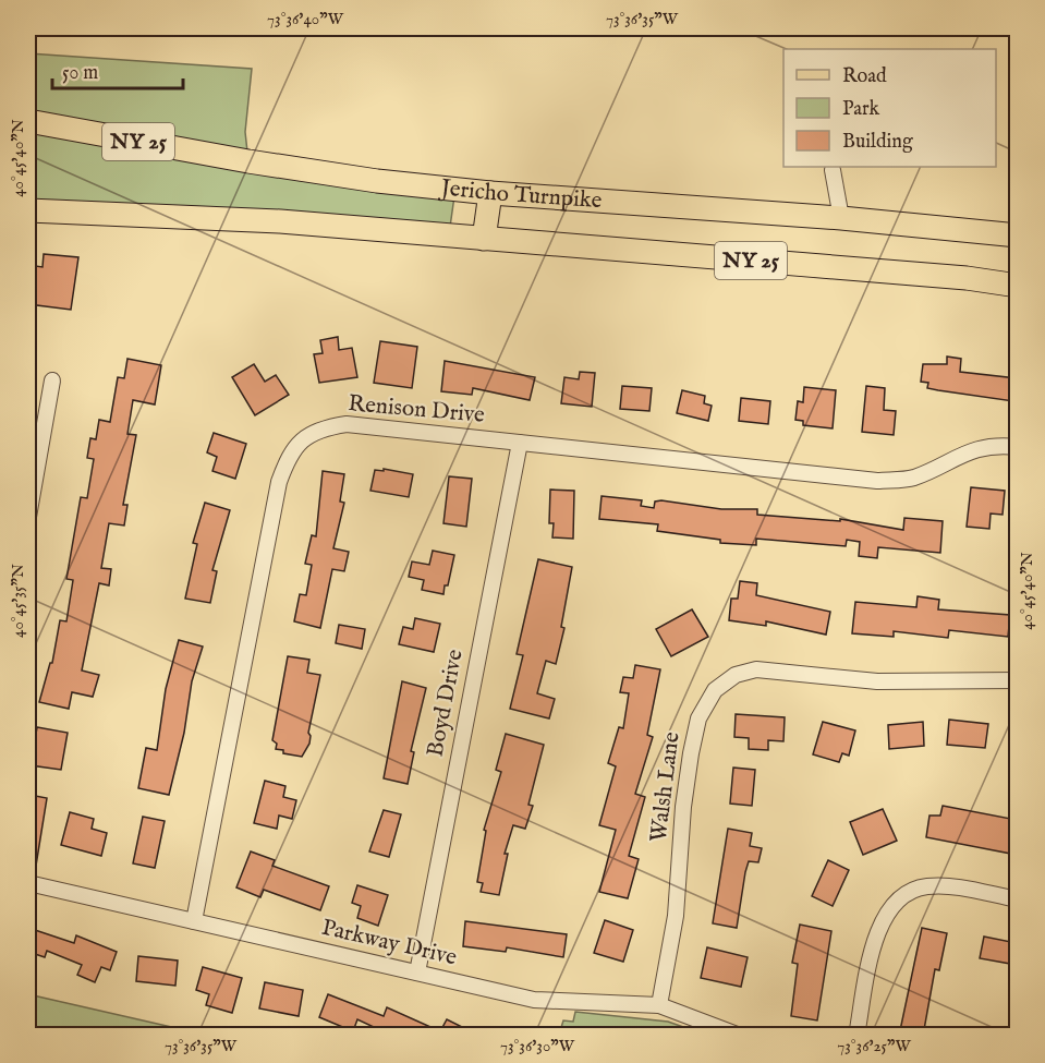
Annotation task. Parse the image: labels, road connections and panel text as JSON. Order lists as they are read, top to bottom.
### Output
{
  "streets": {
    "main road": ["NY 25", "Jericho Turnpike"],
    "street": [
      "Renison Drive",
      "Boyd Drive",
      "Walsh Lane",
      "Parkway Drive"
    ]
  },
  "crossings": [
    ["Renison Drive", "Boyd Drive"],
    ["Renison Drive", "Parkway Drive"],
    ["Boyd Drive", "Parkway Drive"],
    ["Walsh Lane", "Parkway Drive"]
  ],
  "legend": ["Road", "Park", "Building"],
  "scale_bar": "50 m",
  "coordinates": [
    "73°36'40\"W",
    "73°36'35\"W",
    "40°45'40\"N",
    "40°45'35\"N",
    "73°36'30\"W",
    "73°36'25\"W"
  ]
}
